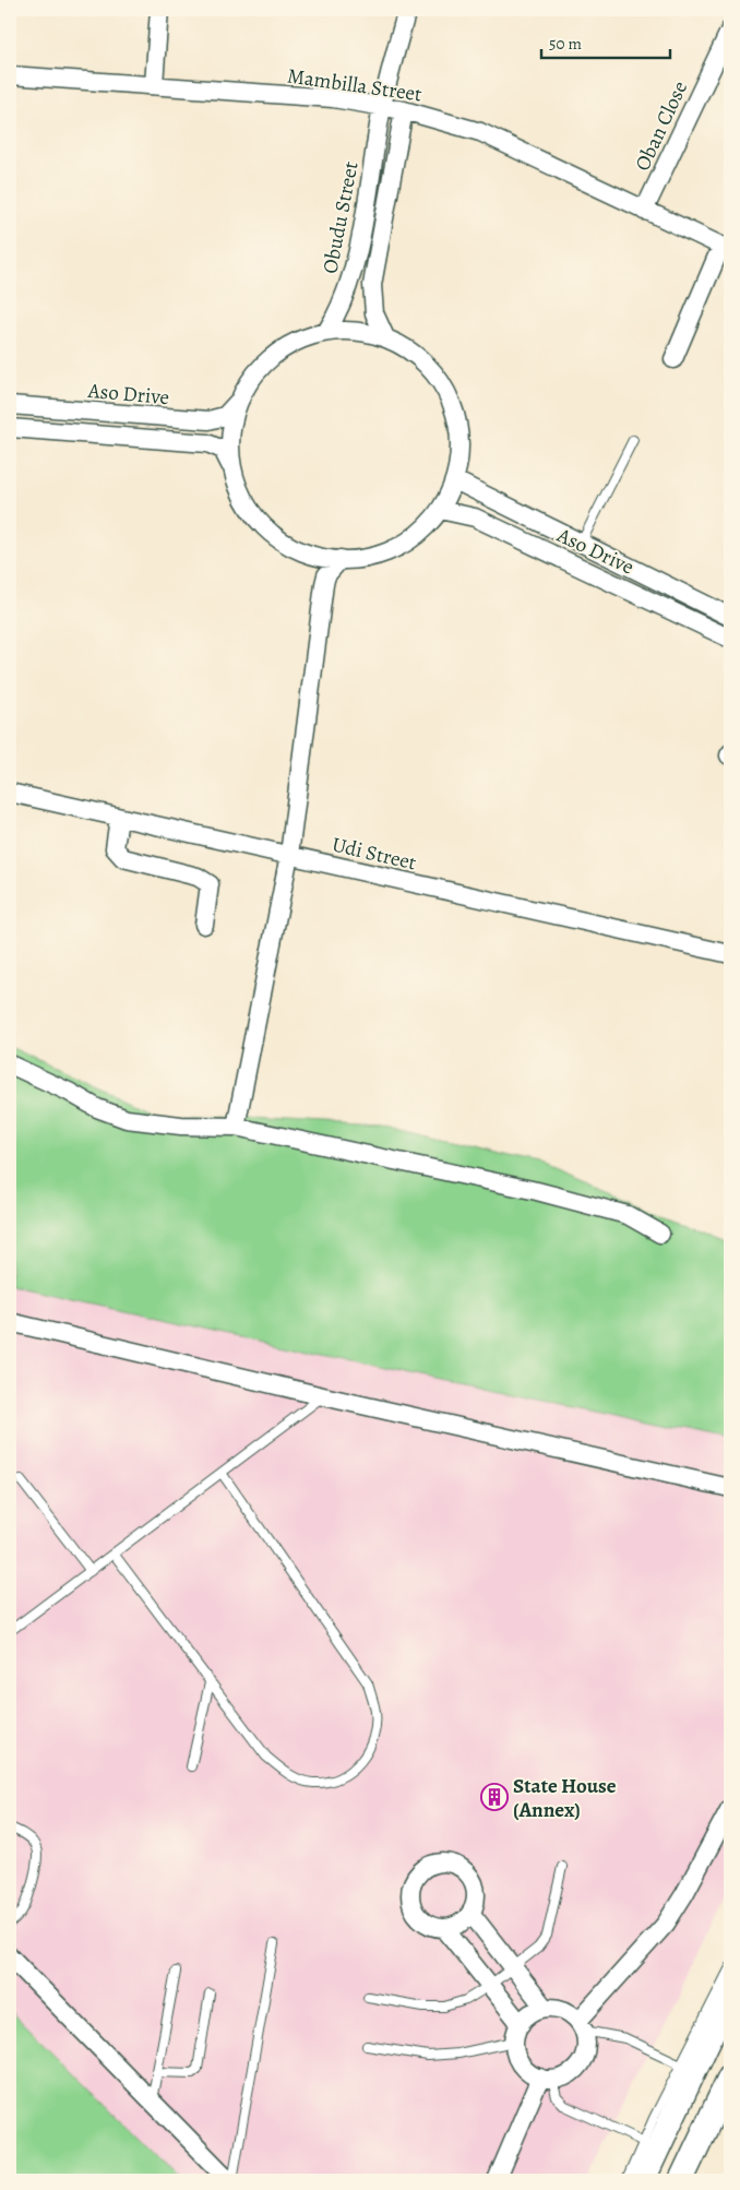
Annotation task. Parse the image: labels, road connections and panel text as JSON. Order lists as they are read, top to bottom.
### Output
{
  "streets": {
    "street": [
      "Mambilla Street",
      "Oban Close",
      "Obudu Street",
      "Aso Drive",
      "Udi Street"
    ]
  },
  "crossings": [
    ["Mambilla Street", "Oban Close"],
    ["Mambilla Street", "Obudu Street"]
  ],
  "places": {
    "building": ["State House (Annex)"]
  },
  "scale_bar": "50 m"
}
